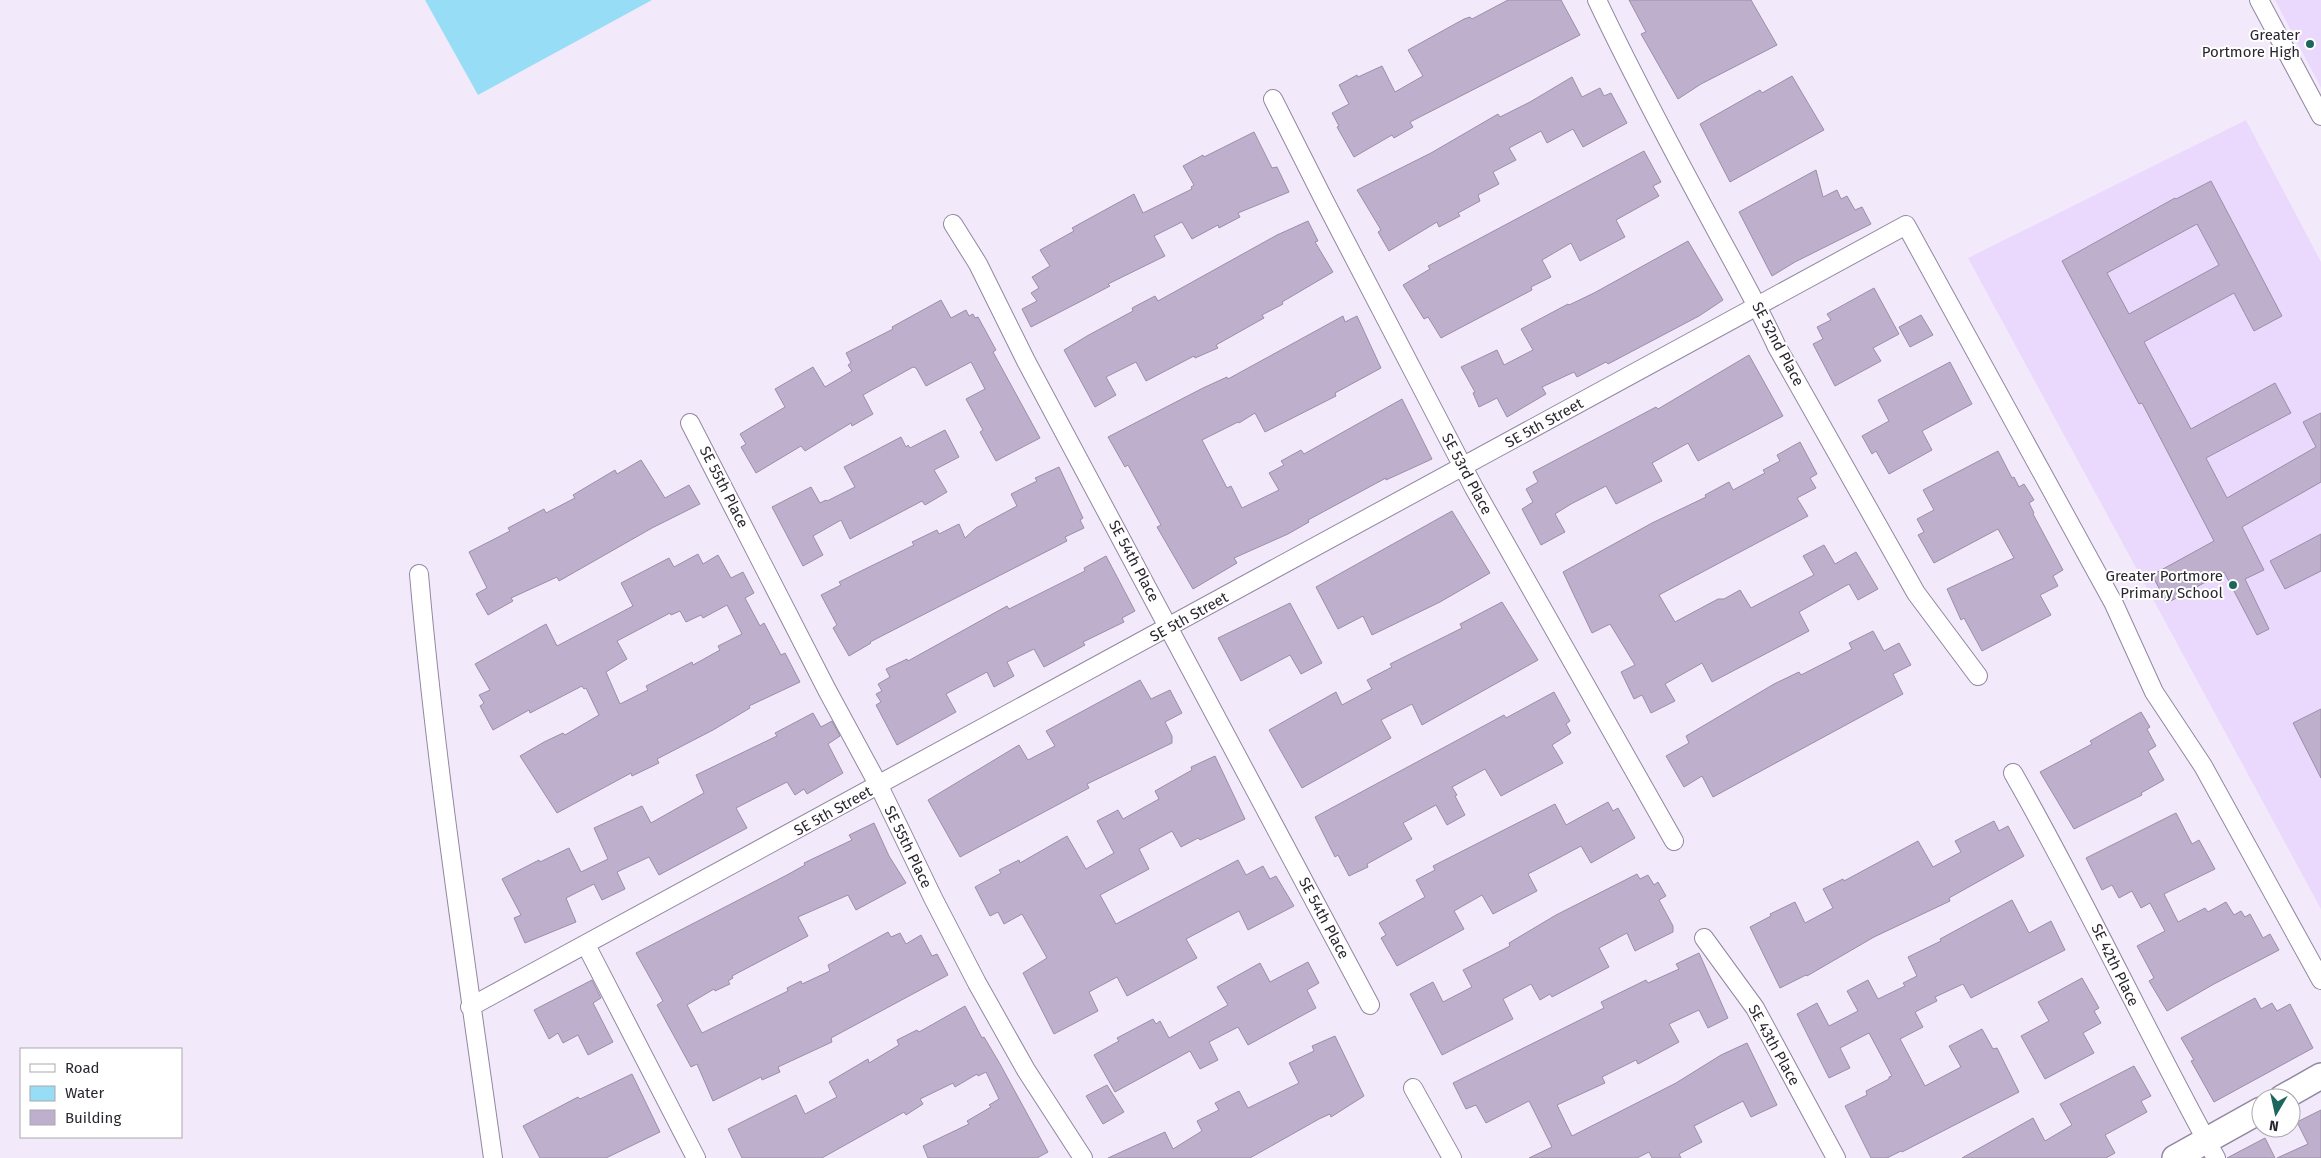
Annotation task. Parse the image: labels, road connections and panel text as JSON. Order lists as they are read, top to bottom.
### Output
{
  "streets": {
    "street": [
      "SE 52nd Place",
      "SE 5th Street",
      "SE 53rd Place",
      "SE 55th Place",
      "SE 54th Place",
      "SE 42th Place",
      "SE 43th Place"
    ]
  },
  "crossings": [
    ["SE 52nd Place", "SE 5th Street"],
    ["SE 5th Street", "SE 53rd Place"],
    ["SE 5th Street", "SE 55th Place"],
    ["SE 5th Street", "SE 54th Place"]
  ],
  "places": ["Greater Portmore High", "Greater Portmore Primary School"],
  "legend": ["Road", "Water", "Building"],
  "north": "bottom"
}
